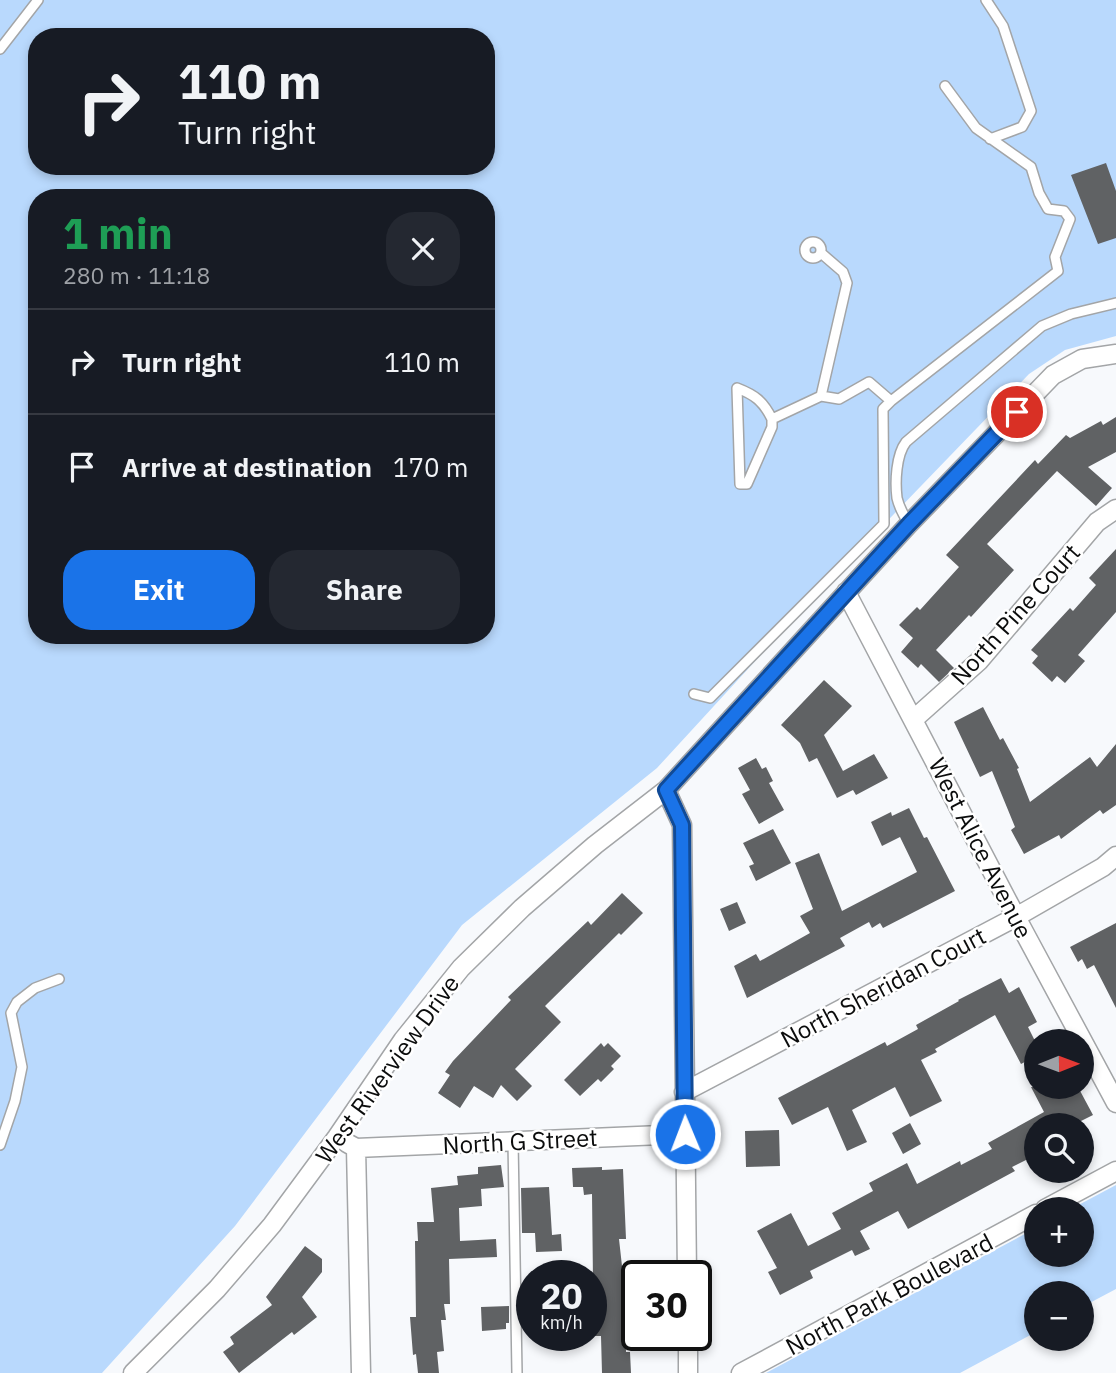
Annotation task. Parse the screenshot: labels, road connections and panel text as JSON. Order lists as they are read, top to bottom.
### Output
{
  "streets": {
    "street": [
      "North Pine Court",
      "West Alice Avenue",
      "North Sheridan Court",
      "West Riverview Drive",
      "North G Street",
      "North Park Boulevard"
    ]
  },
  "crossings": [
    ["North Pine Court", "West Alice Avenue"],
    ["West Alice Avenue", "North Sheridan Court"],
    ["West Alice Avenue", "West Riverview Drive"]
  ],
  "north": "right",
  "page": {
    "turn": ["110 m", "Turn right"],
    "heading": ["1 min", "280 m · 11:18"],
    "list": [
      {
        "name": "Turn right",
        "value": "110 m"
      },
      {
        "name": "Arrive at destination",
        "value": "170 m"
      }
    ],
    "buttons": ["Exit", "Share"],
    "map_buttons": ["+", "−"],
    "speed": "20 km/h",
    "limit": "30"
  }
}
